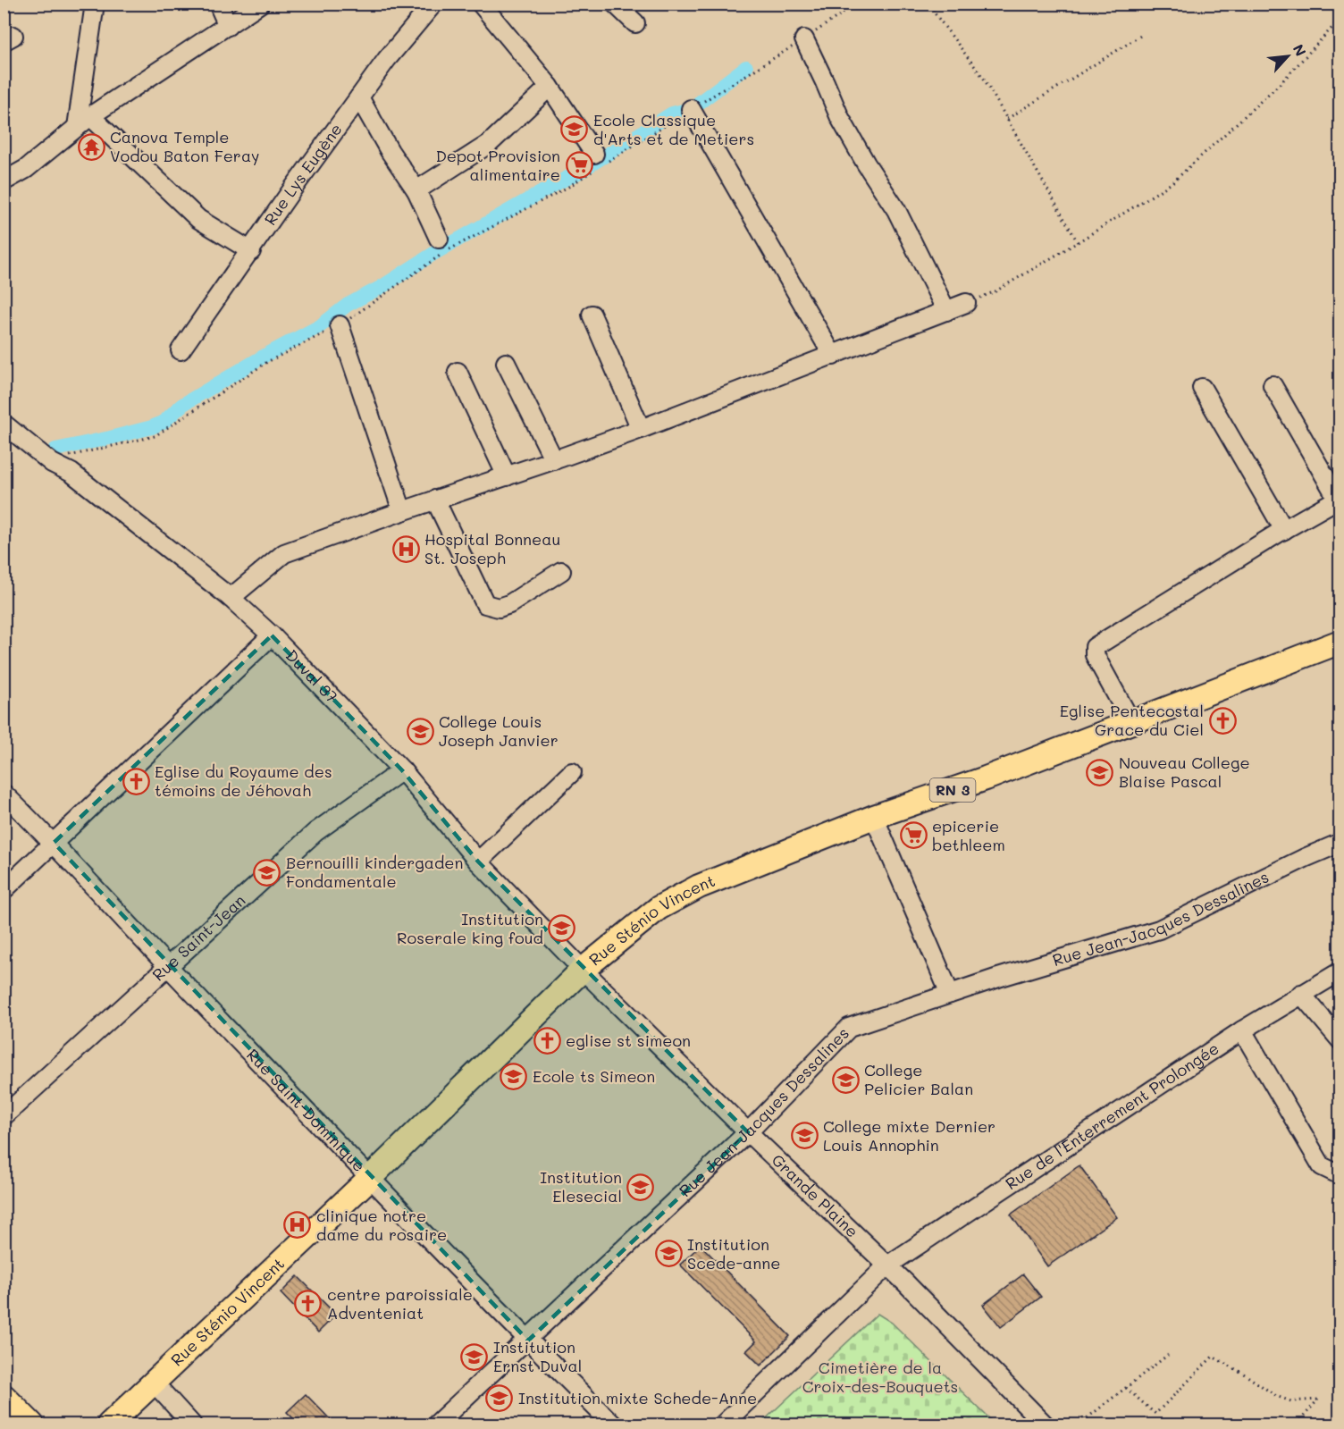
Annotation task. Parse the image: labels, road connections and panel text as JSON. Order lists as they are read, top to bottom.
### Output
{
  "streets": {
    "main road": ["RN 3", "Rue Sténio Vincent"],
    "street": [
      "Rue Lys Eugène",
      "Duval 37",
      "Rue Jean-Jacques Dessalines",
      "Rue Saint-Jean",
      "Rue Saint-Dominique",
      "Rue de l'Enterrement Prolongée",
      "Grande Plaine"
    ]
  },
  "crossings": [
    ["Duval 37", "Rue Sténio Vincent"],
    ["Duval 37", "Rue Saint-Jean"],
    ["Duval 37", "Grande Plaine"],
    ["Rue Jean-Jacques Dessalines", "Rue Saint-Dominique"],
    ["Rue Jean-Jacques Dessalines", "Grande Plaine"],
    ["Rue Sténio Vincent", "Rue Saint-Dominique"],
    ["Rue Sténio Vincent", "Grande Plaine"],
    ["Rue Saint-Jean", "Rue Saint-Dominique"],
    ["Rue de l'Enterrement Prolongée", "Grande Plaine"]
  ],
  "parks": ["Cimetière de la Croix-des-Bouquets"],
  "places": {
    "school or university": [
      "Ecole Classique d'Arts et de Metiers",
      "College Louis Joseph Janvier",
      "Nouveau College Blaise Pascal",
      "Bernouilli kindergaden Fondamentale",
      "Institution Roserale king foud",
      "Ecole ts Simeon",
      "College Pelicier Balan",
      "College mixte Dernier Louis Annophin",
      "Institution Elesecial",
      "Institution Scede-anne",
      "Institution Ernst Duval",
      "Institution mixte Schede-Anne"
    ],
    "temple": ["Canova Temple Vodou Baton Feray"],
    "supermarket": ["Depot Provision alimentaire", "epicerie bethleem"],
    "hospital": ["Hospital Bonneau St. Joseph", "clinique notre dame du rosaire"],
    "church": [
      "Eglise Pentecostal Grace du Ciel",
      "Eglise du Royaume des témoins de Jéhovah",
      "eglise st simeon",
      "centre paroissiale Adventeniat"
    ]
  },
  "north": "top right"
}
